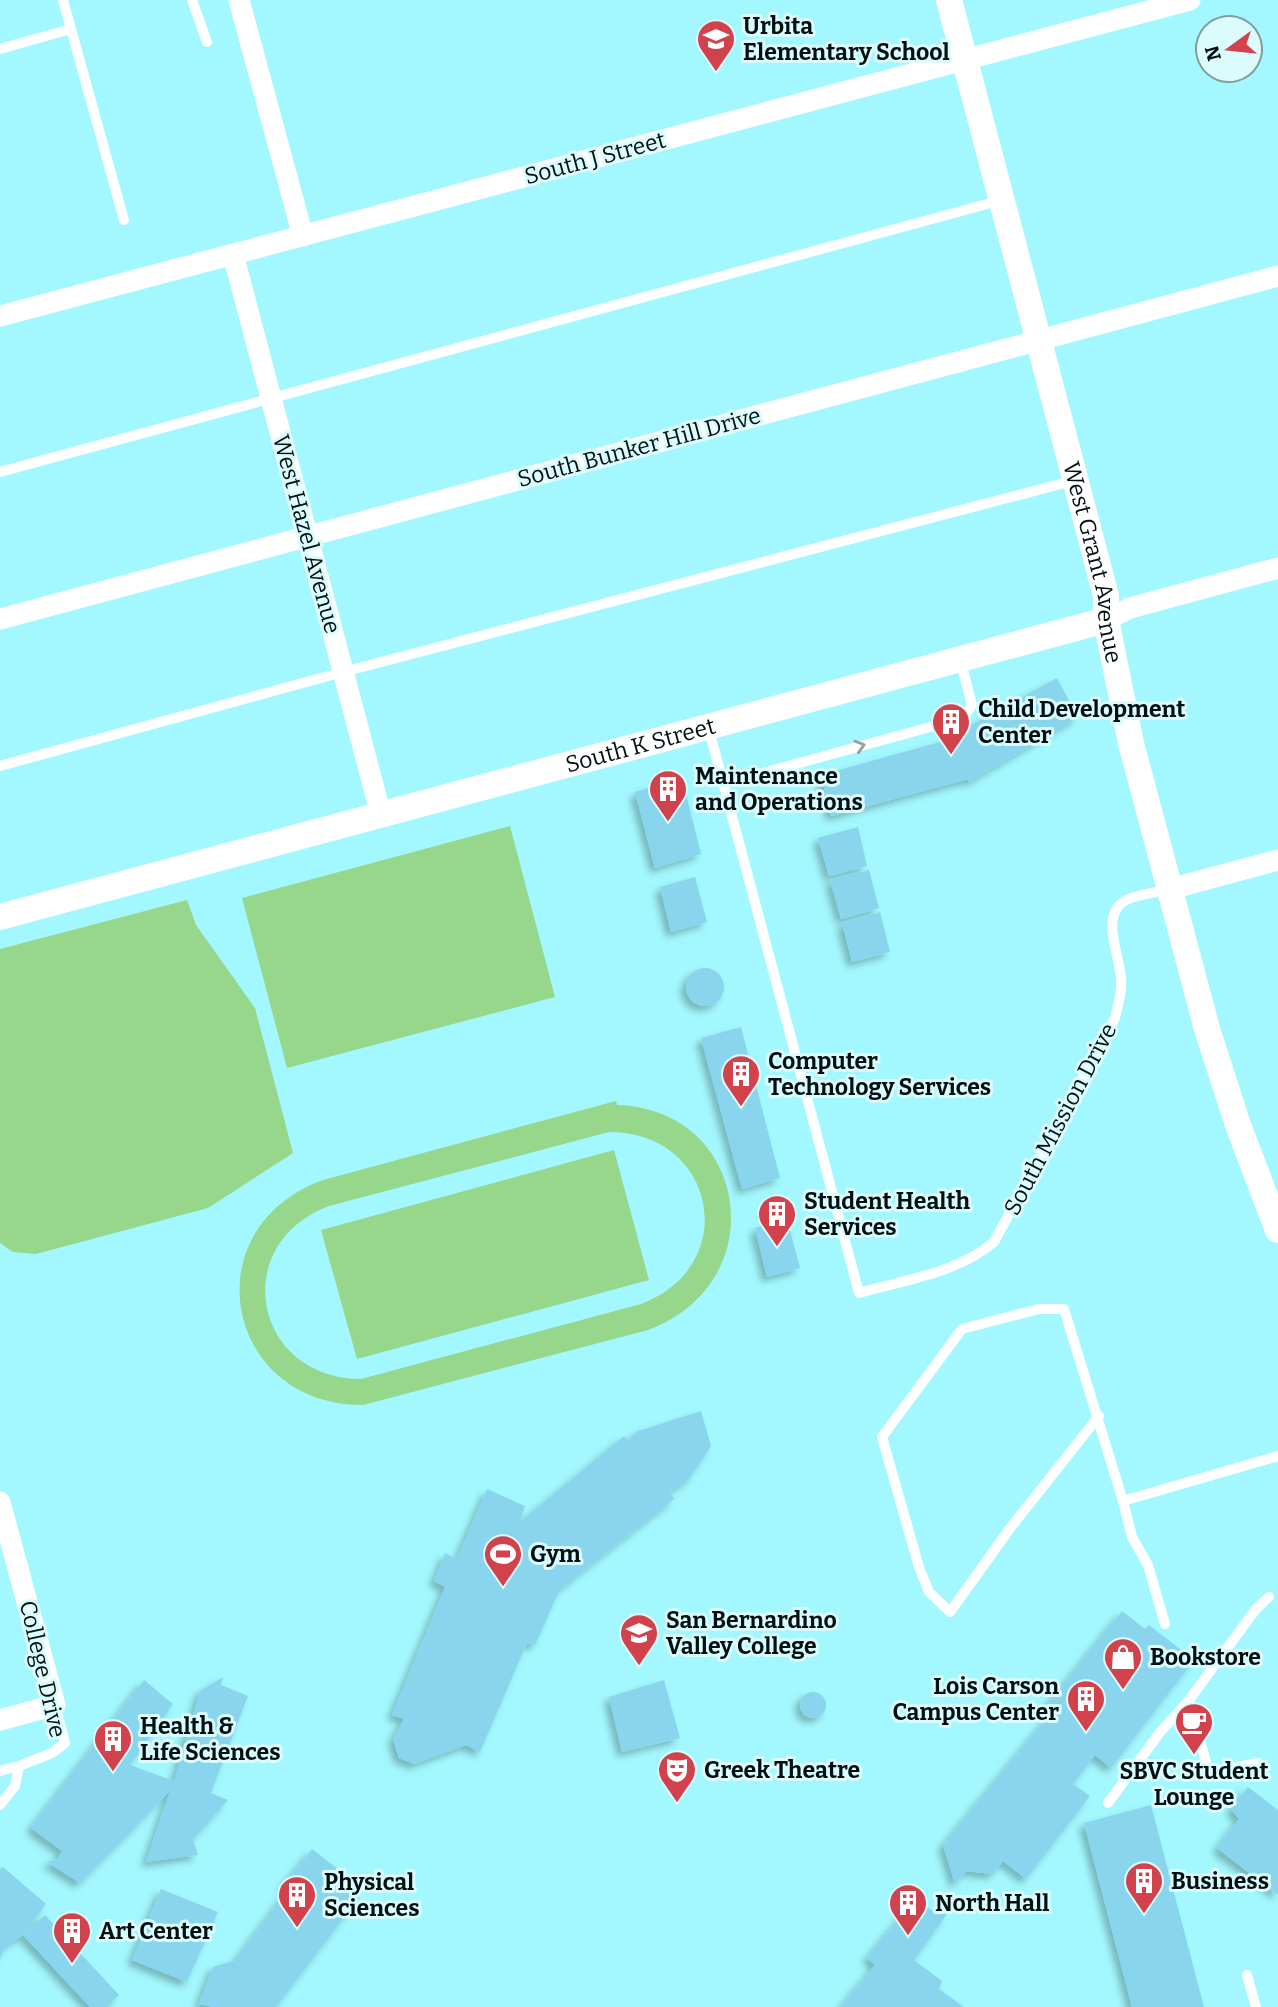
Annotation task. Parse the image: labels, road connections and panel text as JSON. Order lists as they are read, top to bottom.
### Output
{
  "streets": {
    "street": [
      "South J Street",
      "South Bunker Hill Drive",
      "West Hazel Avenue",
      "West Grant Avenue",
      "South K Street",
      "College Drive"
    ],
    "lane": ["South Mission Drive"]
  },
  "crossings": [
    ["South J Street", "West Hazel Avenue"],
    ["South J Street", "West Grant Avenue"],
    ["South Bunker Hill Drive", "West Hazel Avenue"],
    ["South Bunker Hill Drive", "West Grant Avenue"],
    ["West Hazel Avenue", "South K Street"],
    ["West Grant Avenue", "South K Street"],
    ["West Grant Avenue", "South Mission Drive"]
  ],
  "places": {
    "school or university": ["Urbita Elementary School", "San Bernardino Valley College"],
    "building": [
      "Child Development Center",
      "Maintenance and Operations",
      "Computer Technology Services",
      "Student Health Services",
      "Lois Carson Campus Center",
      "Health & Life Sciences",
      "Business",
      "Physical Sciences",
      "North Hall",
      "Art Center"
    ],
    "sports": ["Gym"],
    "shop": ["Bookstore"],
    "cafe": ["SBVC Student Lounge"],
    "theatre": ["Greek Theatre"]
  },
  "north": "left"
}
